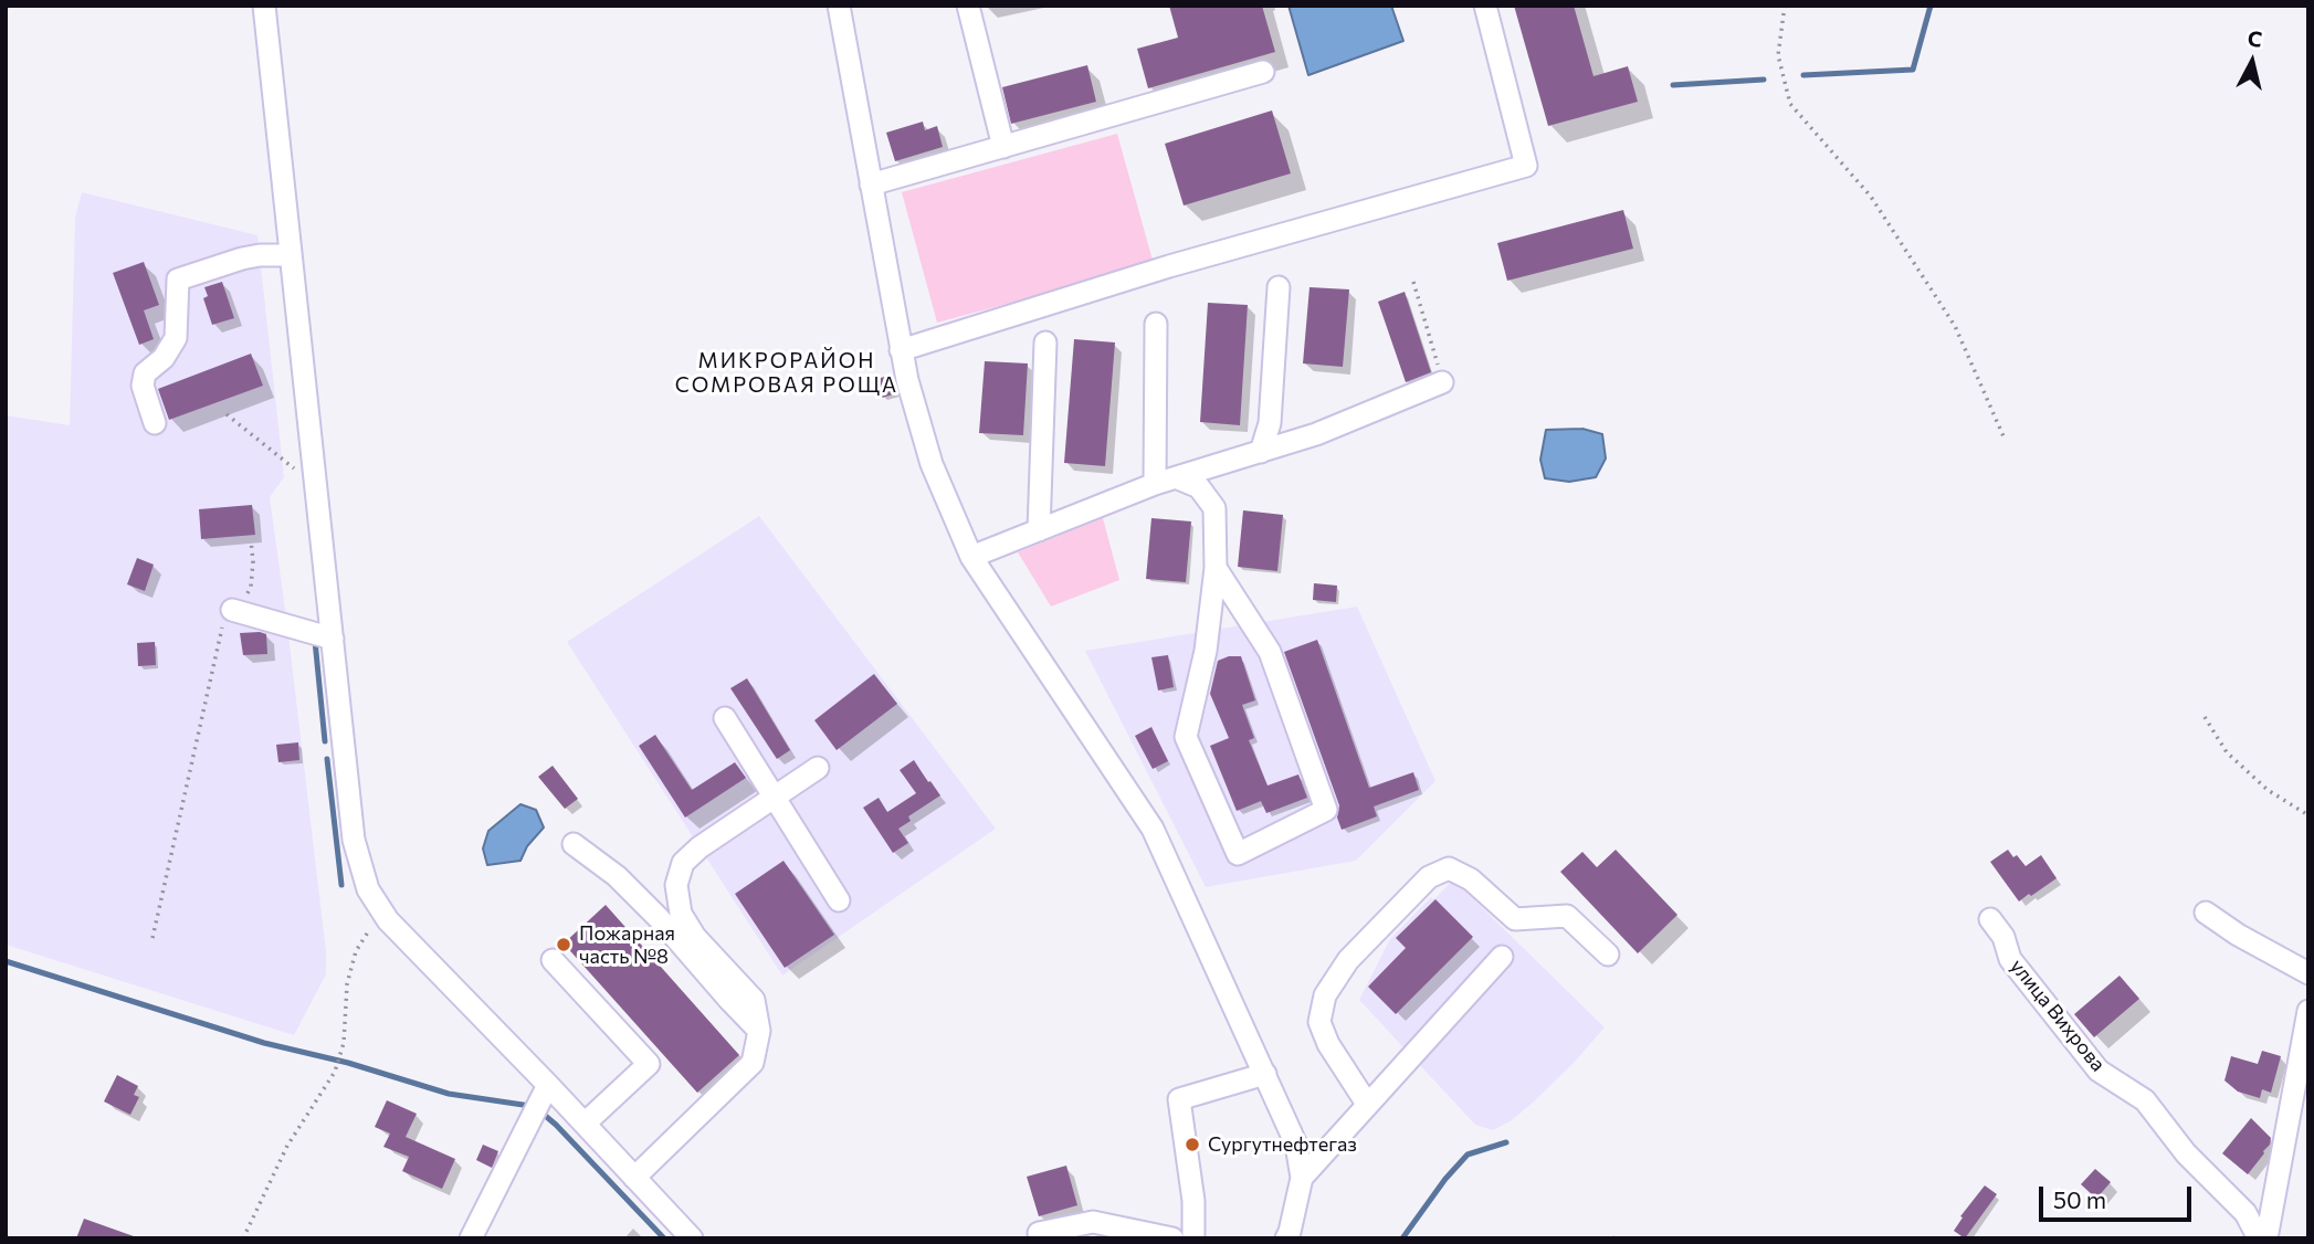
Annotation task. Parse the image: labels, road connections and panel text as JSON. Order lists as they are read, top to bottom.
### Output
{
  "streets": {
    "street": ["улица Вихрова"]
  },
  "districts": ["МИКРОРАЙОН СОМРОВАЯ РОЩА"],
  "places": ["Пожарная часть №8", "Сургутнефтегаз"],
  "scale_bar": "50 m",
  "north": "top"
}
